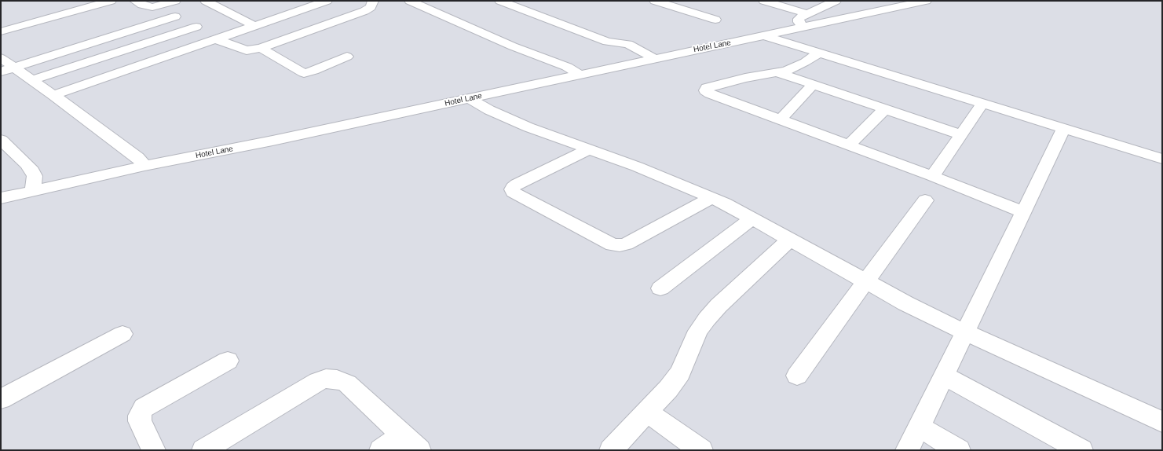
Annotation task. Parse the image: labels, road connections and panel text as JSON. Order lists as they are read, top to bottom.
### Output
{
  "streets": {
    "street": ["Hotel Lane"]
  }
}
